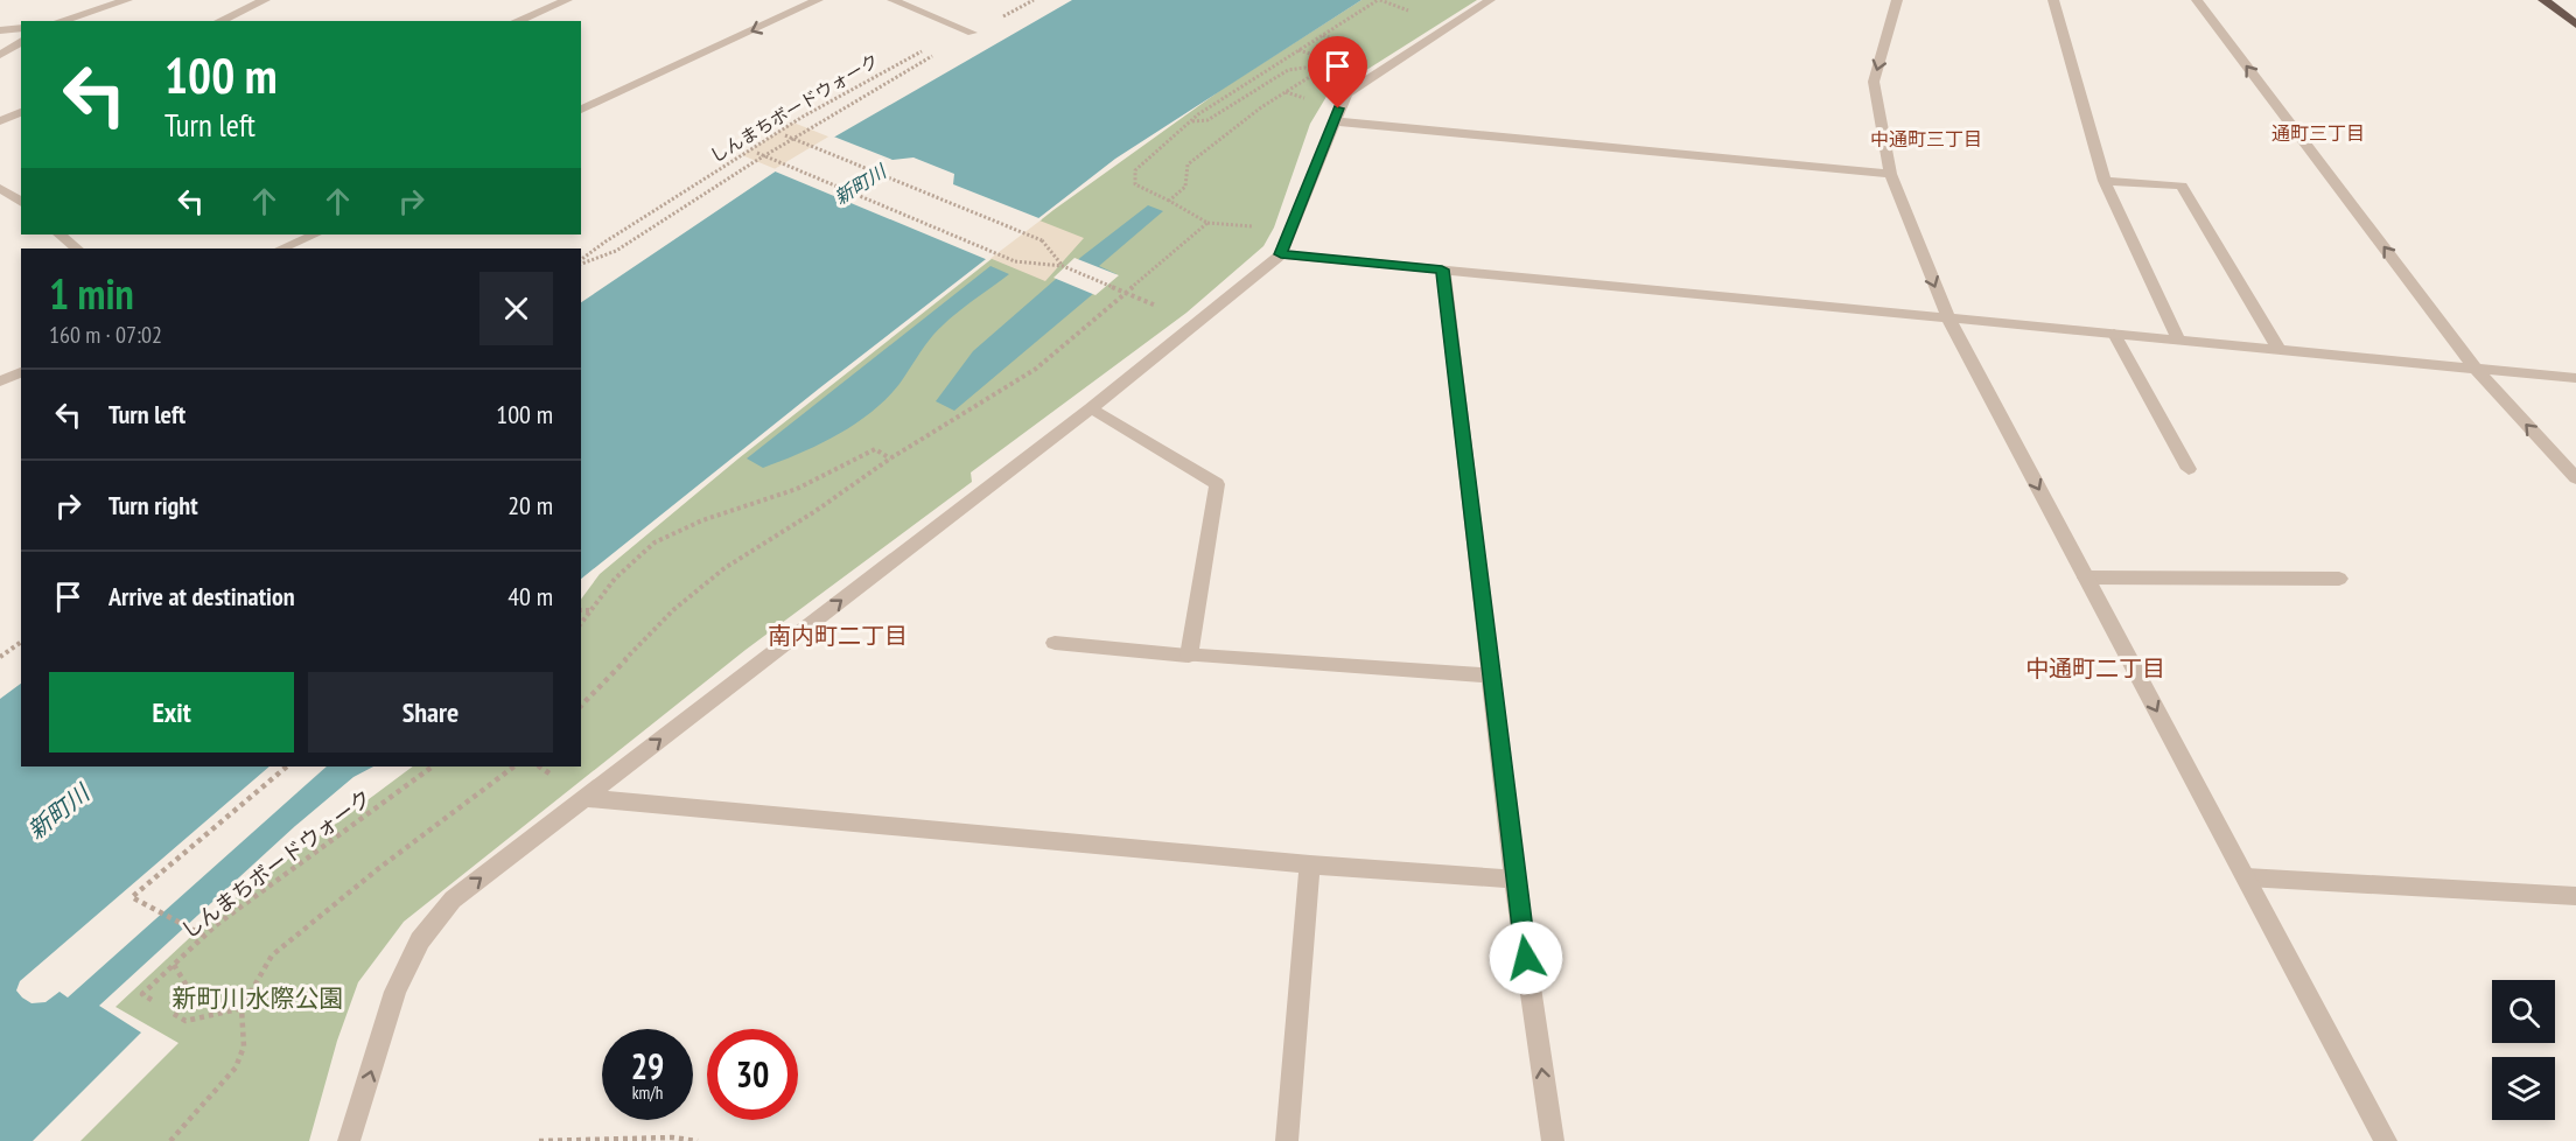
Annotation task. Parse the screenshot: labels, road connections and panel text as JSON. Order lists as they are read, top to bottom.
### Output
{
  "streets": {
    "path": ["しんまちボードウォーク"]
  },
  "districts": [
    "通町三丁目",
    "中通町三丁目",
    "南内町二丁目",
    "中通町二丁目"
  ],
  "water": ["新町川"],
  "parks": ["新町川水際公園"],
  "page": {
    "turn": ["100 m", "Turn left"],
    "heading": ["1 min", "160 m · 07:02"],
    "list": [
      {
        "name": "Turn left",
        "value": "100 m"
      },
      {
        "name": "Turn right",
        "value": "20 m"
      },
      {
        "name": "Arrive at destination",
        "value": "40 m"
      }
    ],
    "buttons": ["Exit", "Share"],
    "speed": "29 km/h",
    "limit": "30"
  }
}
